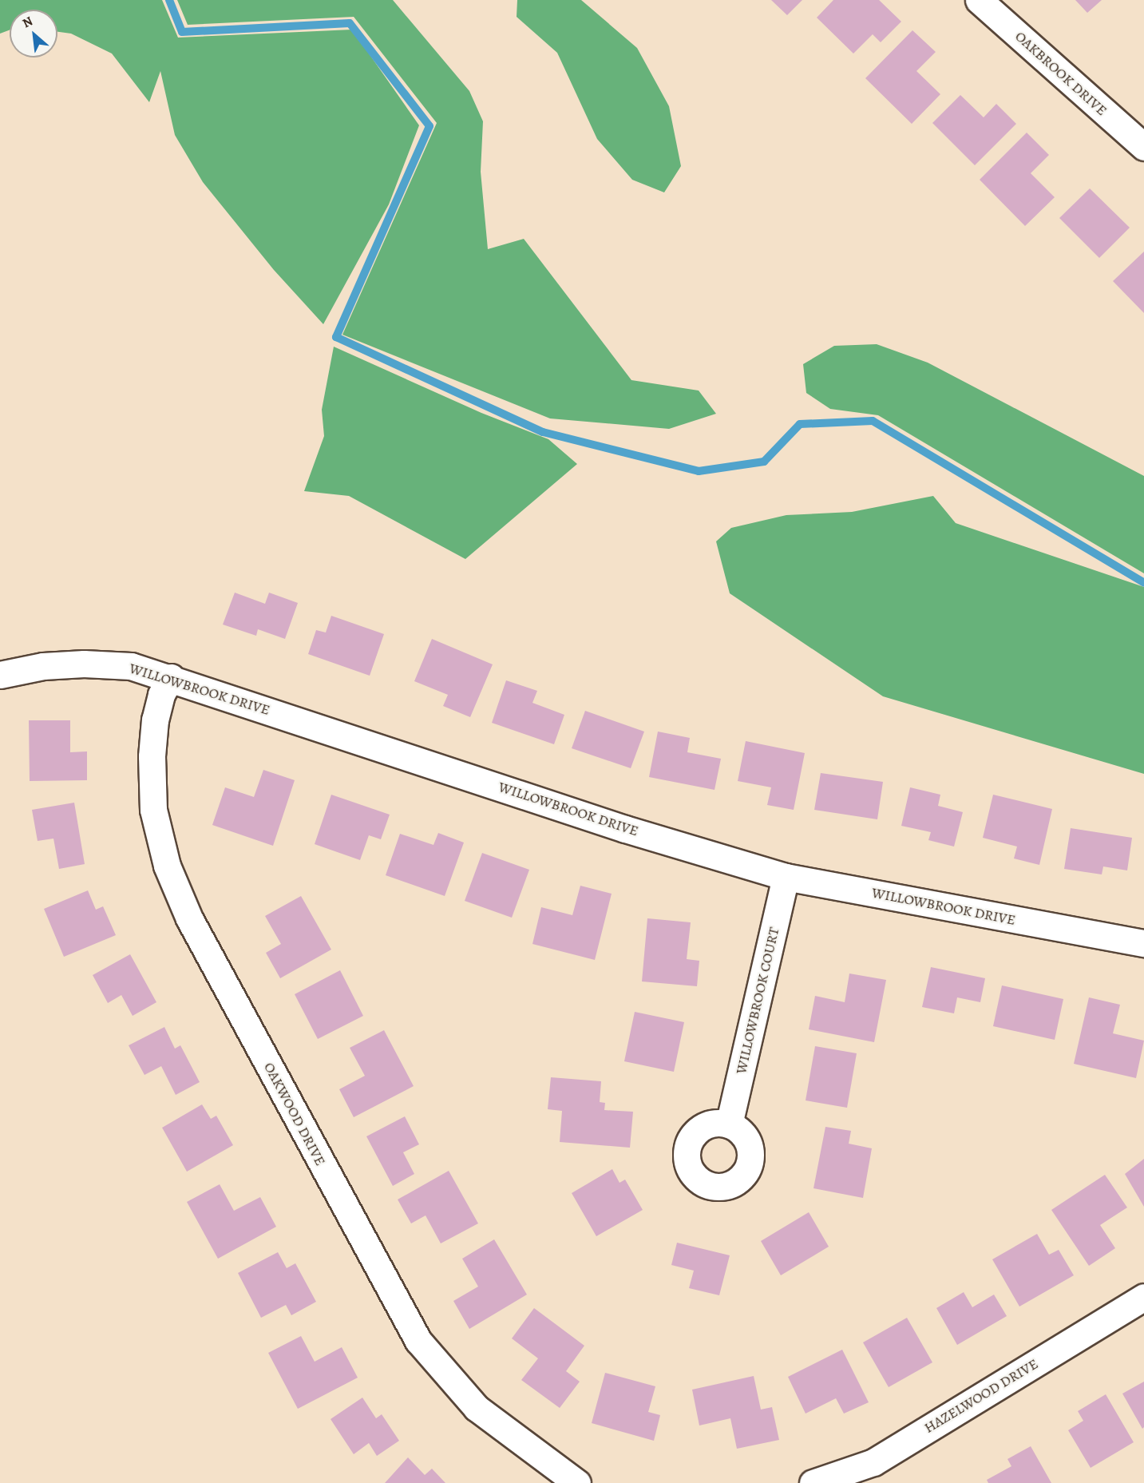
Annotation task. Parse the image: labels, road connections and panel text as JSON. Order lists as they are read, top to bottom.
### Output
{
  "streets": {
    "street": [
      "OAKBROOK DRIVE",
      "WILLOWBROOK DRIVE",
      "WILLOWBROOK COURT",
      "OAKWOOD DRIVE",
      "HAZELWOOD DRIVE"
    ]
  },
  "crossings": [
    ["WILLOWBROOK DRIVE", "WILLOWBROOK COURT"],
    ["WILLOWBROOK DRIVE", "OAKWOOD DRIVE"]
  ],
  "north": "top left"
}
